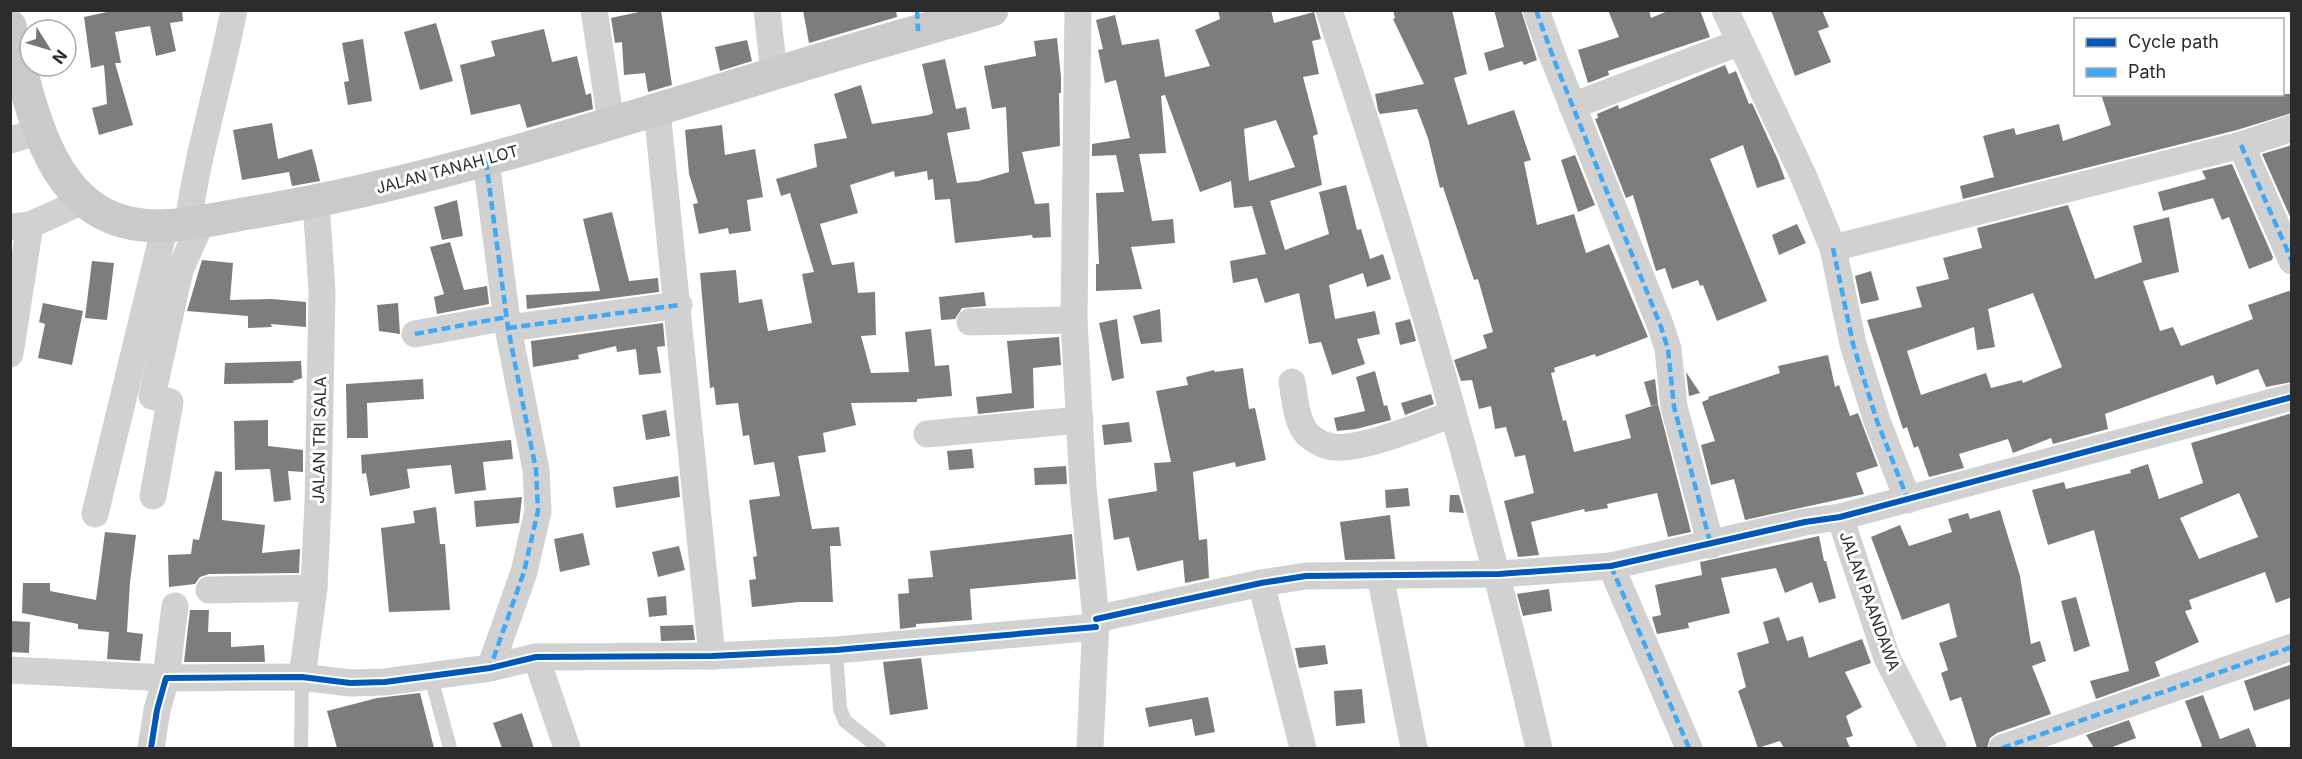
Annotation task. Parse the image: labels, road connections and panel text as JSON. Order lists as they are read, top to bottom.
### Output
{
  "streets": {
    "main road": ["JALAN TANAH LOT"],
    "street": ["JALAN TRI SALA", "JALAN PAANDAWA"]
  },
  "crossings": [
    ["JALAN TANAH LOT", "JALAN TRI SALA"]
  ],
  "legend": ["Cycle path", "Path"],
  "north": "bottom right"
}
